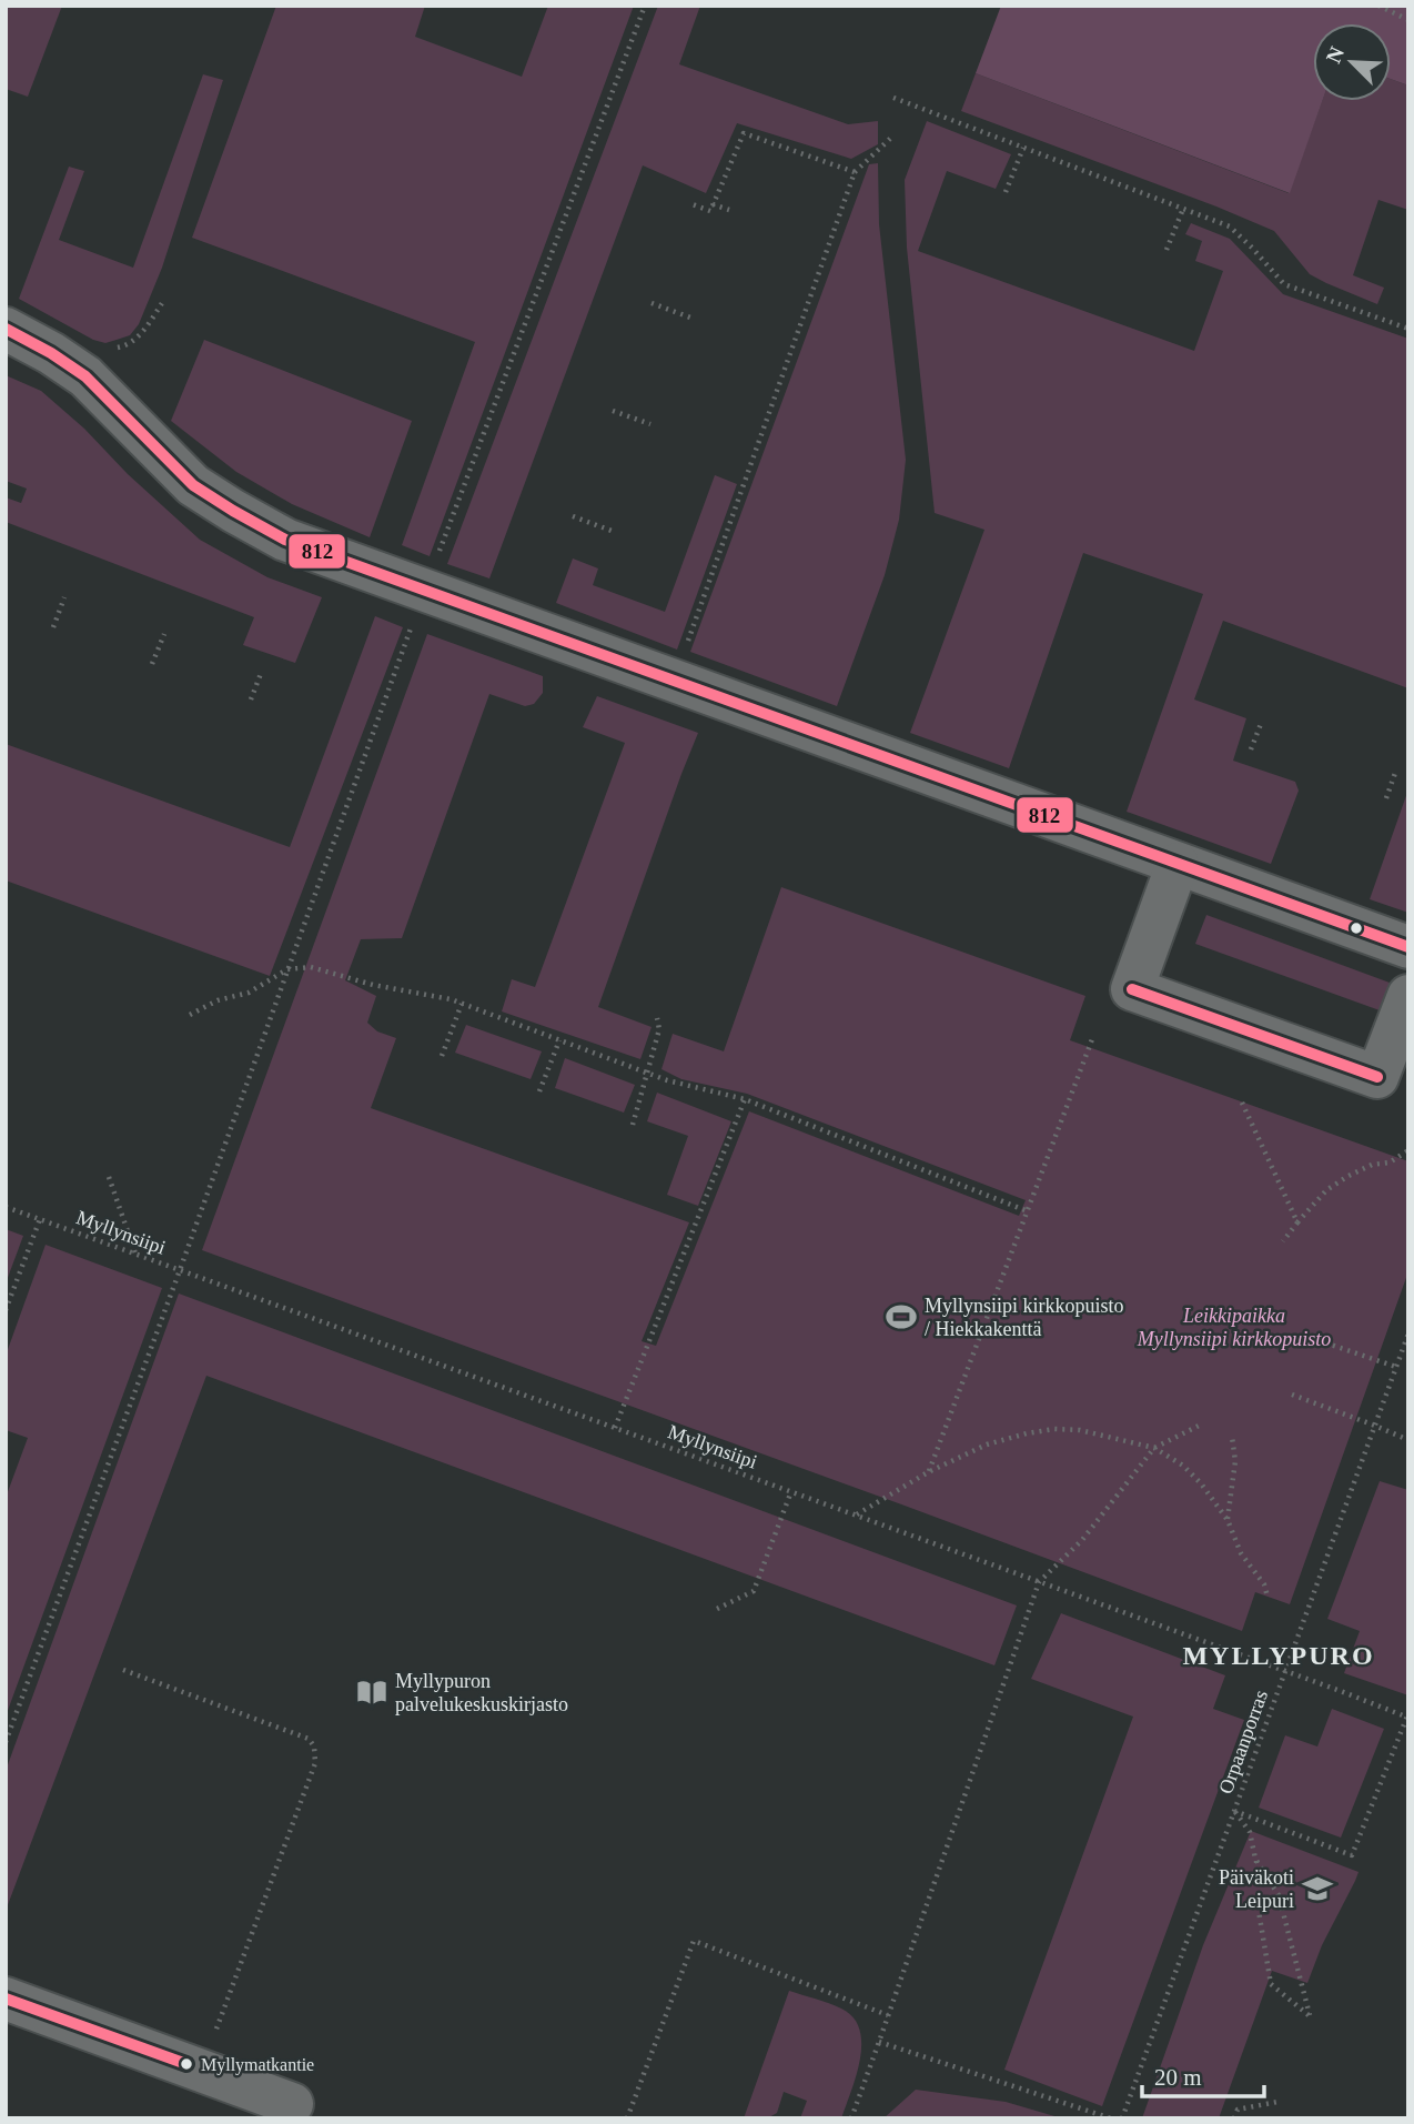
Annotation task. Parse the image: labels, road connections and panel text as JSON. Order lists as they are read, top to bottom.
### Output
{
  "streets": {
    "path": ["Myllynsiipi", "Orpaanporras"]
  },
  "crossings": [
    ["Myllynsiipi", "Orpaanporras"]
  ],
  "districts": ["MYLLYPURO"],
  "parks": ["Leikkipaikka Myllynsiipi kirkkopuisto"],
  "places": {
    "sports": ["Myllynsiipi kirkkopuisto / Hiekkakenttä"],
    "library": ["Myllypuron palvelukeskuskirjasto"],
    "school or university": ["Päiväkoti Leipuri"],
    "other": ["Myllymatkantie"]
  },
  "lines": ["transit line 812"],
  "scale_bar": "20 m",
  "north": "top left"
}
